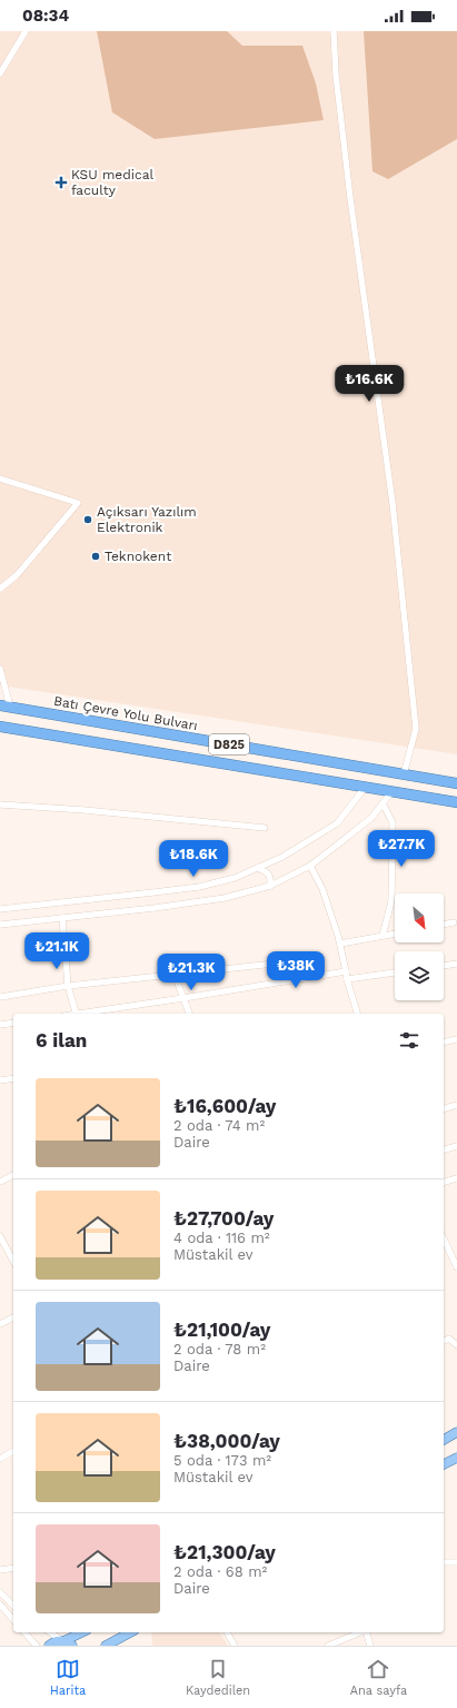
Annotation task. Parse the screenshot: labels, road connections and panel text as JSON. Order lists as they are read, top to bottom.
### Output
{
  "streets": {
    "highway": ["Batı Çevre Yolu Bulvarı", "D825"]
  },
  "places": {
    "health": ["KSU medical faculty"],
    "other": ["Açıksarı Yazılım Elektronik", "Teknokent"]
  },
  "north": "bottom right",
  "page": {
    "status": "08:34",
    "price": [
      "₺16.6K",
      "₺27.7K",
      "₺18.6K",
      "₺21.1K",
      "₺38K",
      "₺21.3K"
    ],
    "heading": "6 ilan",
    "list": [
      {
        "name": "₺16,600/ay",
        "note": "2 oda · 74 m² · Daire"
      },
      {
        "name": "₺27,700/ay",
        "note": "4 oda · 116 m² · Müstakil ev"
      },
      {
        "name": "₺21,100/ay",
        "note": "2 oda · 78 m² · Daire"
      },
      {
        "name": "₺38,000/ay",
        "note": "5 oda · 173 m² · Müstakil ev"
      },
      {
        "name": "₺21,300/ay",
        "note": "2 oda · 68 m² · Daire"
      }
    ],
    "tabs": ["Harita", "Kaydedilen", "Ana sayfa"]
  }
}
